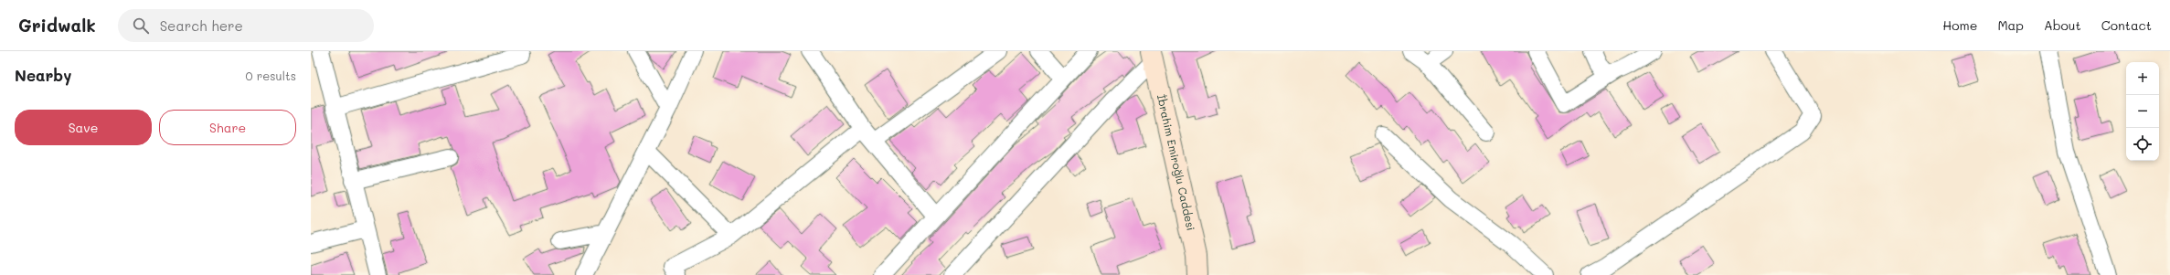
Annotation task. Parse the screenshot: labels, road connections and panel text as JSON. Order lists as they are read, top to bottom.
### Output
{
  "streets": {
    "street": ["İbrahim Emiroğlu Caddesi"]
  },
  "page": {
    "header": "Gridwalk",
    "search": "Search here",
    "nav": [
      "Home",
      "Map",
      "About",
      "Contact"
    ],
    "heading": ["Nearby", "0 results"],
    "map_buttons": ["+", "−"],
    "buttons": ["Save", "Share"]
  }
}
